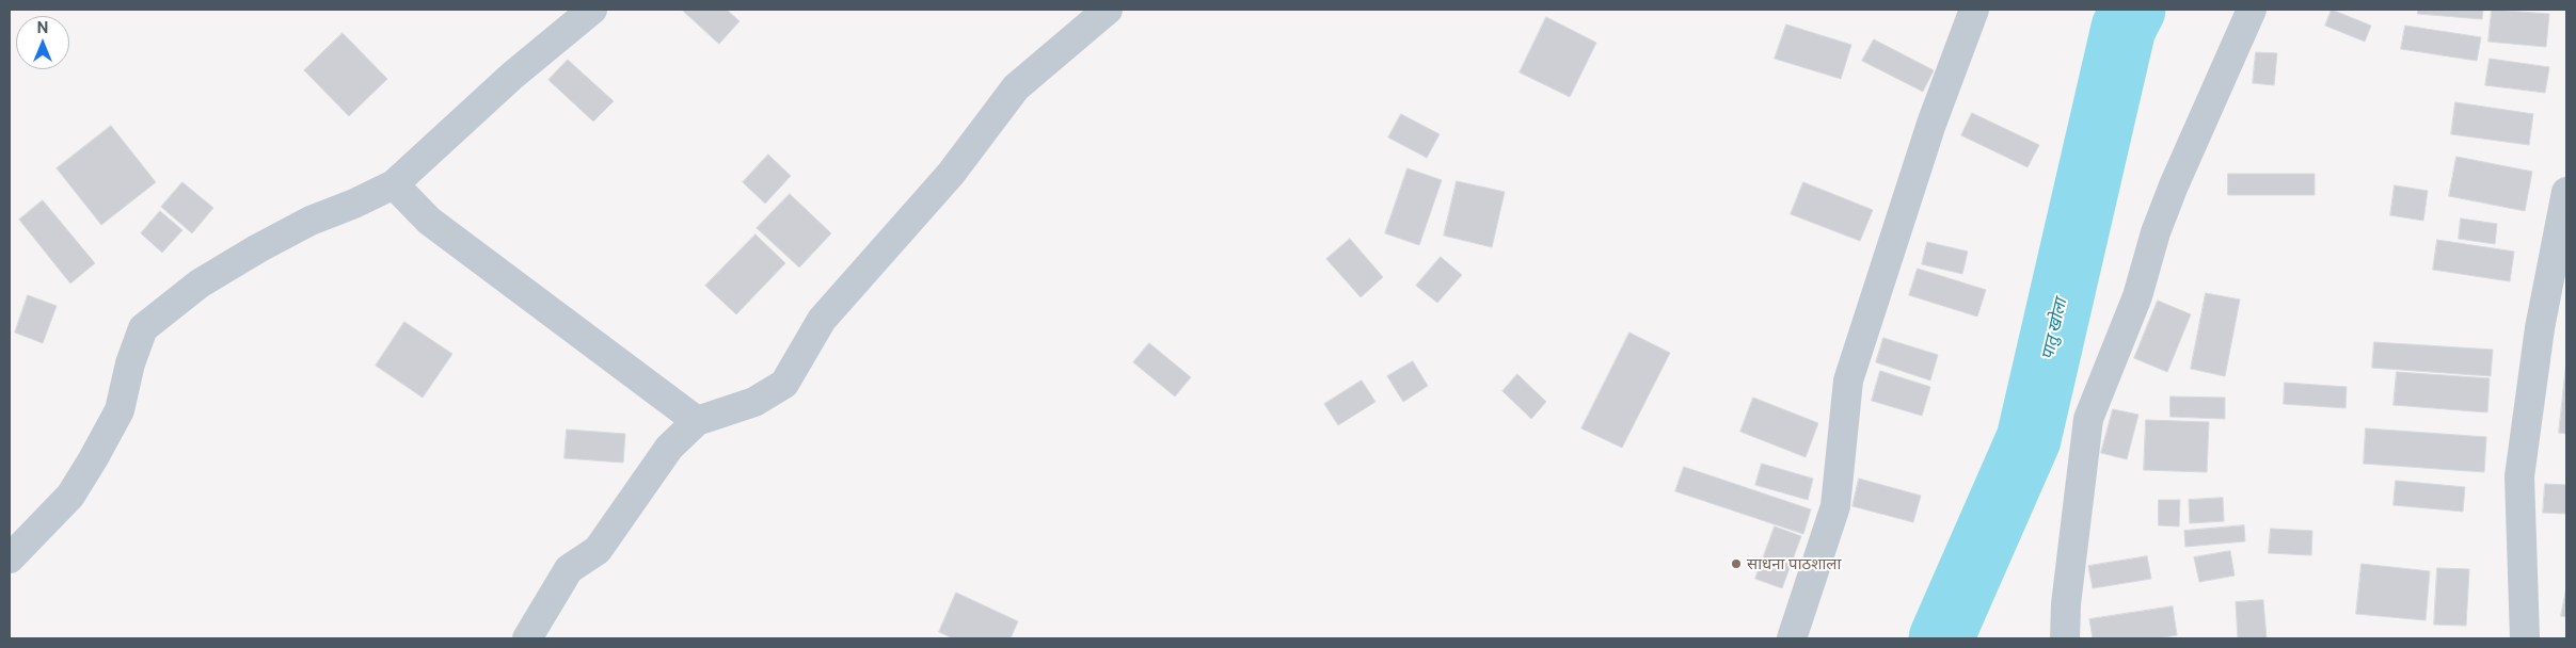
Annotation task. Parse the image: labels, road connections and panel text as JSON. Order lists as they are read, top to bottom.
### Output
{
  "water": ["पातु खोला"],
  "places": ["साधना पाठशाला"],
  "north": "top"
}
